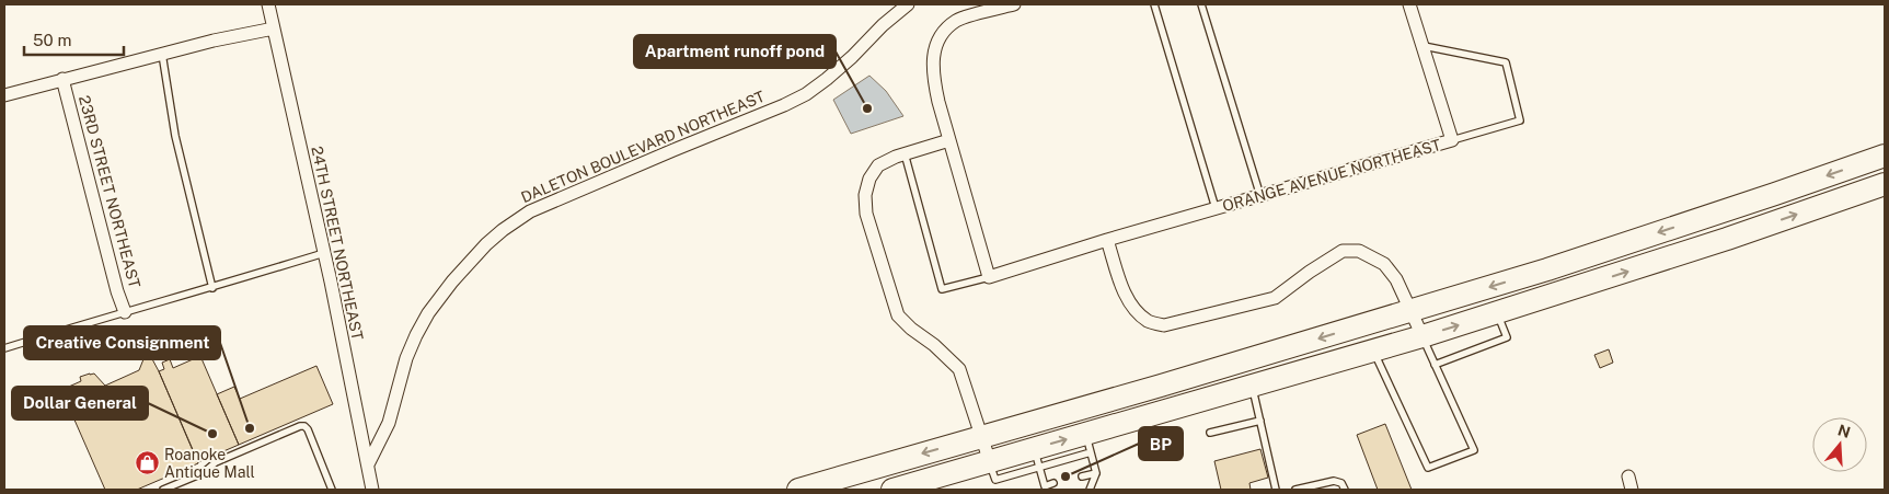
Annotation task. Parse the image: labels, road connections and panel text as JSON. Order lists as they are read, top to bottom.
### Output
{
  "streets": {
    "street": [
      "DALETON BOULEVARD NORTHEAST",
      "ORANGE AVENUE NORTHEAST",
      "23RD STREET NORTHEAST",
      "24TH STREET NORTHEAST"
    ]
  },
  "crossings": [
    ["DALETON BOULEVARD NORTHEAST", "24TH STREET NORTHEAST"]
  ],
  "places": {
    "other": [
      "Apartment runoff pond",
      "Creative Consignment",
      "Dollar General",
      "BP"
    ],
    "shop": ["Roanoke Antique Mall"]
  },
  "scale_bar": "50 m",
  "north": "top"
}
